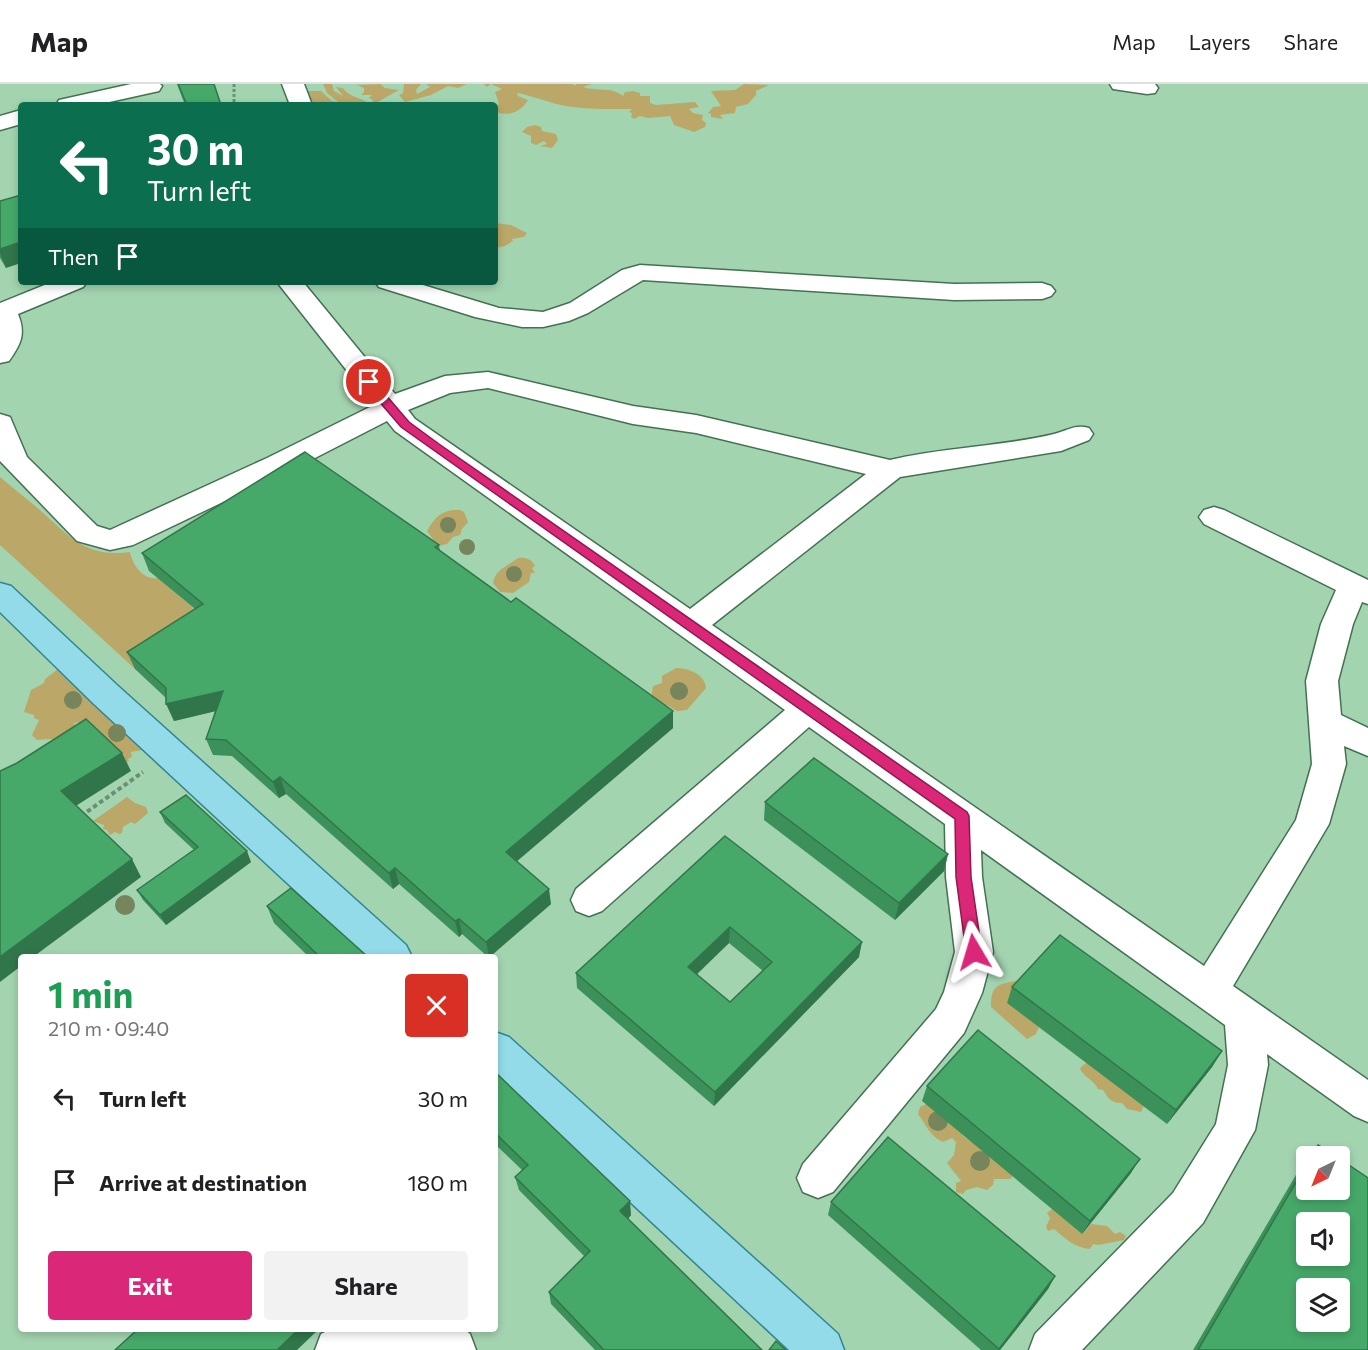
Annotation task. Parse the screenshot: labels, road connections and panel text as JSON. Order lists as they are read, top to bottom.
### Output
{
  "north": "bottom left",
  "page": {
    "header": "Map",
    "nav": ["Map", "Layers", "Share"],
    "turn": ["30 m", "Turn left"],
    "then": "Then",
    "heading": ["1 min", "210 m · 09:40"],
    "list": [
      {
        "name": "Turn left",
        "value": "30 m"
      },
      {
        "name": "Arrive at destination",
        "value": "180 m"
      }
    ],
    "buttons": ["Exit", "Share"]
  }
}
